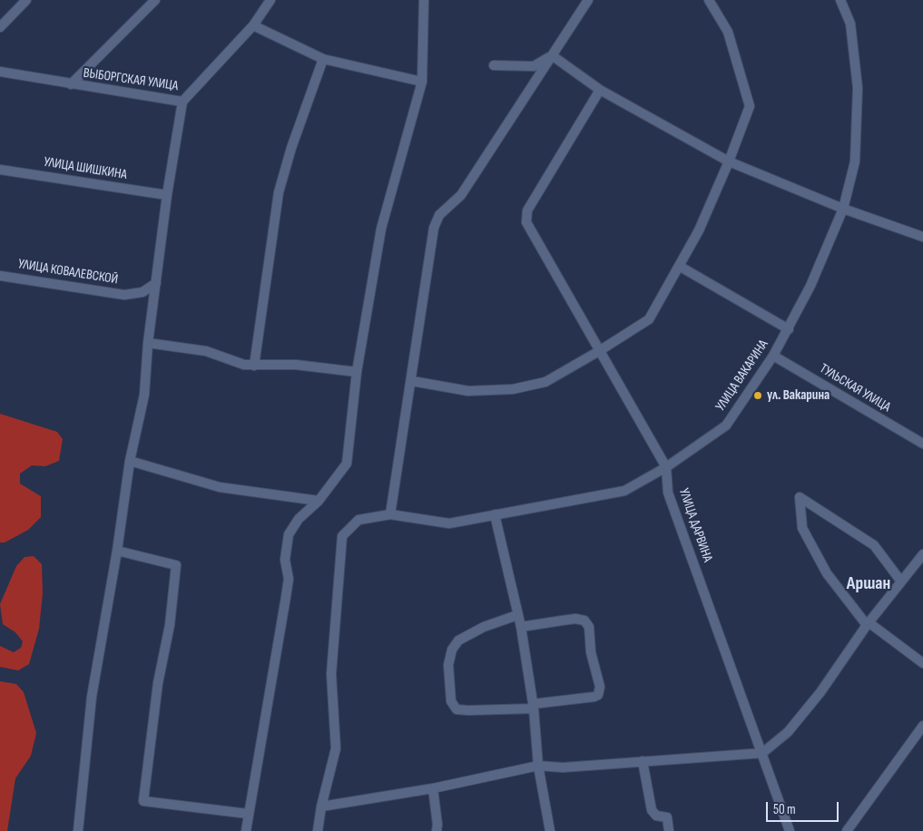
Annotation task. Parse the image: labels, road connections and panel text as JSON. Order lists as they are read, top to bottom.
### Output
{
  "streets": {
    "street": [
      "ВЫБОРГСКАЯ УЛИЦА",
      "УЛИЦА ШИШКИНА",
      "УЛИЦА КОВАЛЕВСКОЙ",
      "УЛИЦА ВАКАРИНА",
      "ТУЛЬСКАЯ УЛИЦА",
      "УЛИЦА ДАРВИНА"
    ]
  },
  "crossings": [
    ["УЛИЦА ВАКАРИНА", "ТУЛЬСКАЯ УЛИЦА"],
    ["УЛИЦА ВАКАРИНА", "УЛИЦА ДАРВИНА"]
  ],
  "districts": ["Аршан"],
  "places": ["ул. Вакарина"],
  "scale_bar": "50 m"
}
